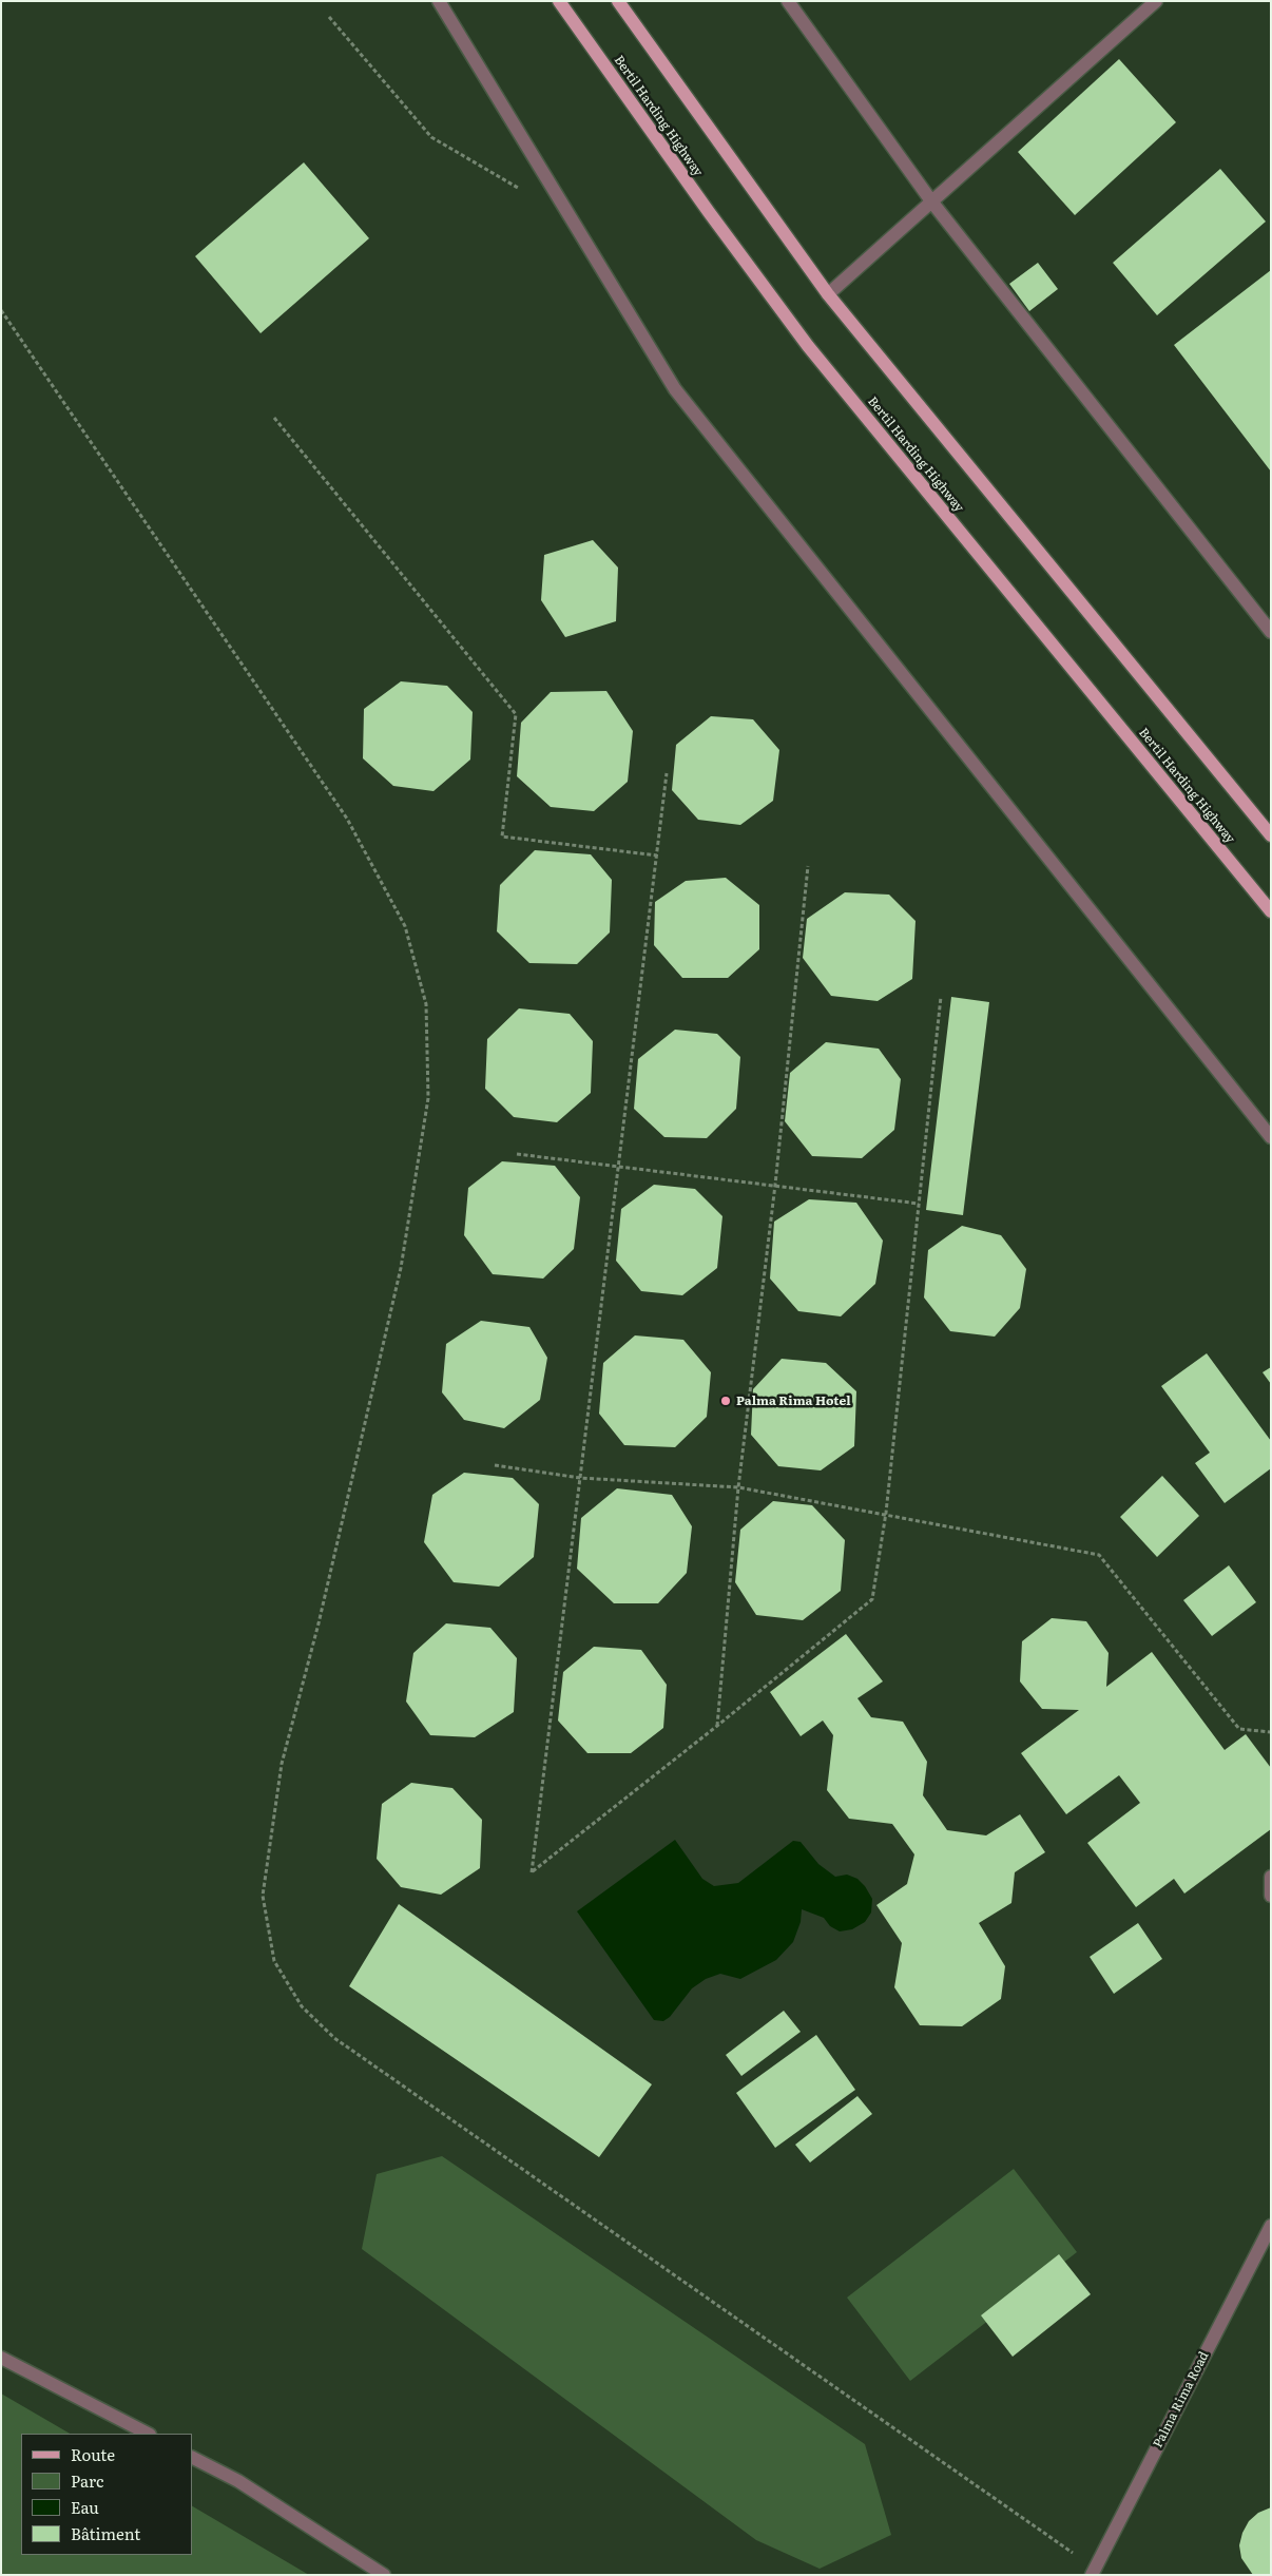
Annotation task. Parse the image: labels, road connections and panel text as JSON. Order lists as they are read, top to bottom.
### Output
{
  "streets": {
    "main road": ["Bertil Harding Highway"],
    "street": ["Palma Rima Road"]
  },
  "places": ["Palma Rima Hotel"],
  "legend": [
    "Route",
    "Parc",
    "Eau",
    "Bâtiment"
  ]
}
